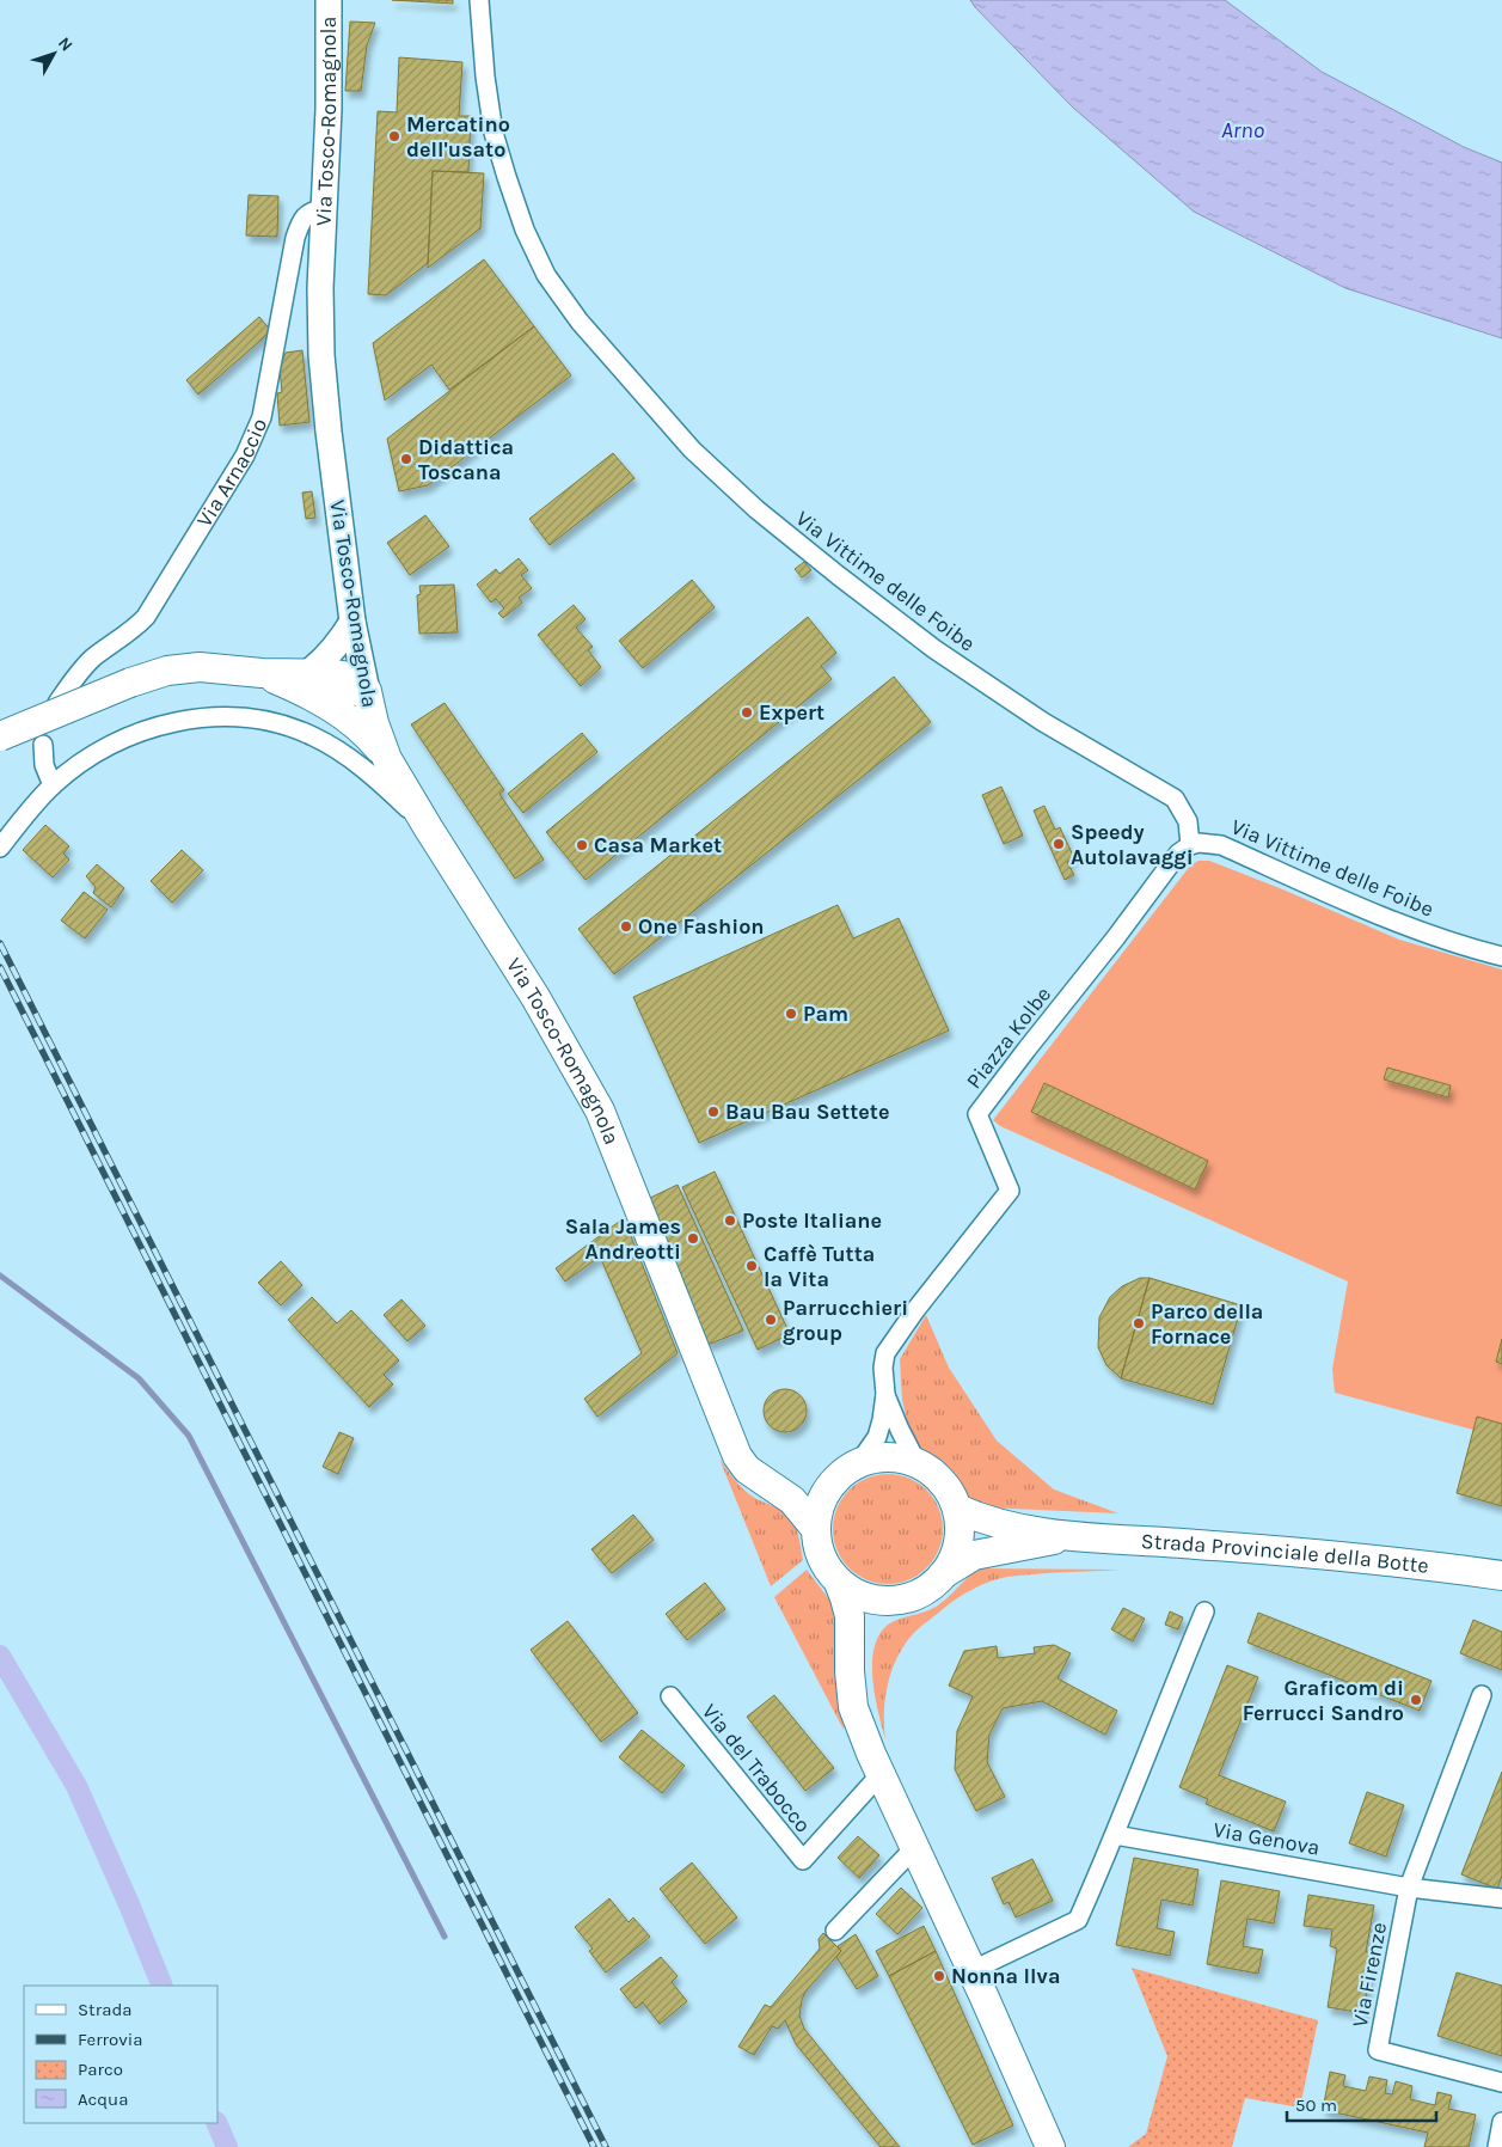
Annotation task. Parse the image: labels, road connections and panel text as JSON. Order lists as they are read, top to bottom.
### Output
{
  "streets": {
    "main road": ["Via Tosco-Romagnola", "Strada Provinciale della Botte"],
    "street": [
      "Via Arnaccio",
      "Via Vittime delle Foibe",
      "Piazza Kolbe",
      "Via del Trabocco",
      "Via Genova",
      "Via Firenze"
    ]
  },
  "crossings": [
    ["Via Tosco-Romagnola", "Via Arnaccio"],
    ["Via Tosco-Romagnola", "Piazza Kolbe"],
    ["Via Vittime delle Foibe", "Piazza Kolbe"],
    ["Via Genova", "Via Firenze"]
  ],
  "water": ["Arno"],
  "places": [
    "Mercatino dell'usato",
    "Didattica Toscana",
    "Expert",
    "Speedy Autolavaggi",
    "Casa Market",
    "One Fashion",
    "Pam",
    "Bau Bau Settete",
    "Poste Italiane",
    "Sala James Andreotti",
    "Caffè Tutta la Vita",
    "Parrucchieri group",
    "Parco della Fornace",
    "Graficom di Ferrucci Sandro",
    "Nonna Ilva"
  ],
  "legend": [
    "Strada",
    "Ferrovia",
    "Parco",
    "Acqua"
  ],
  "scale_bar": "50 m",
  "north": "top right"
}
